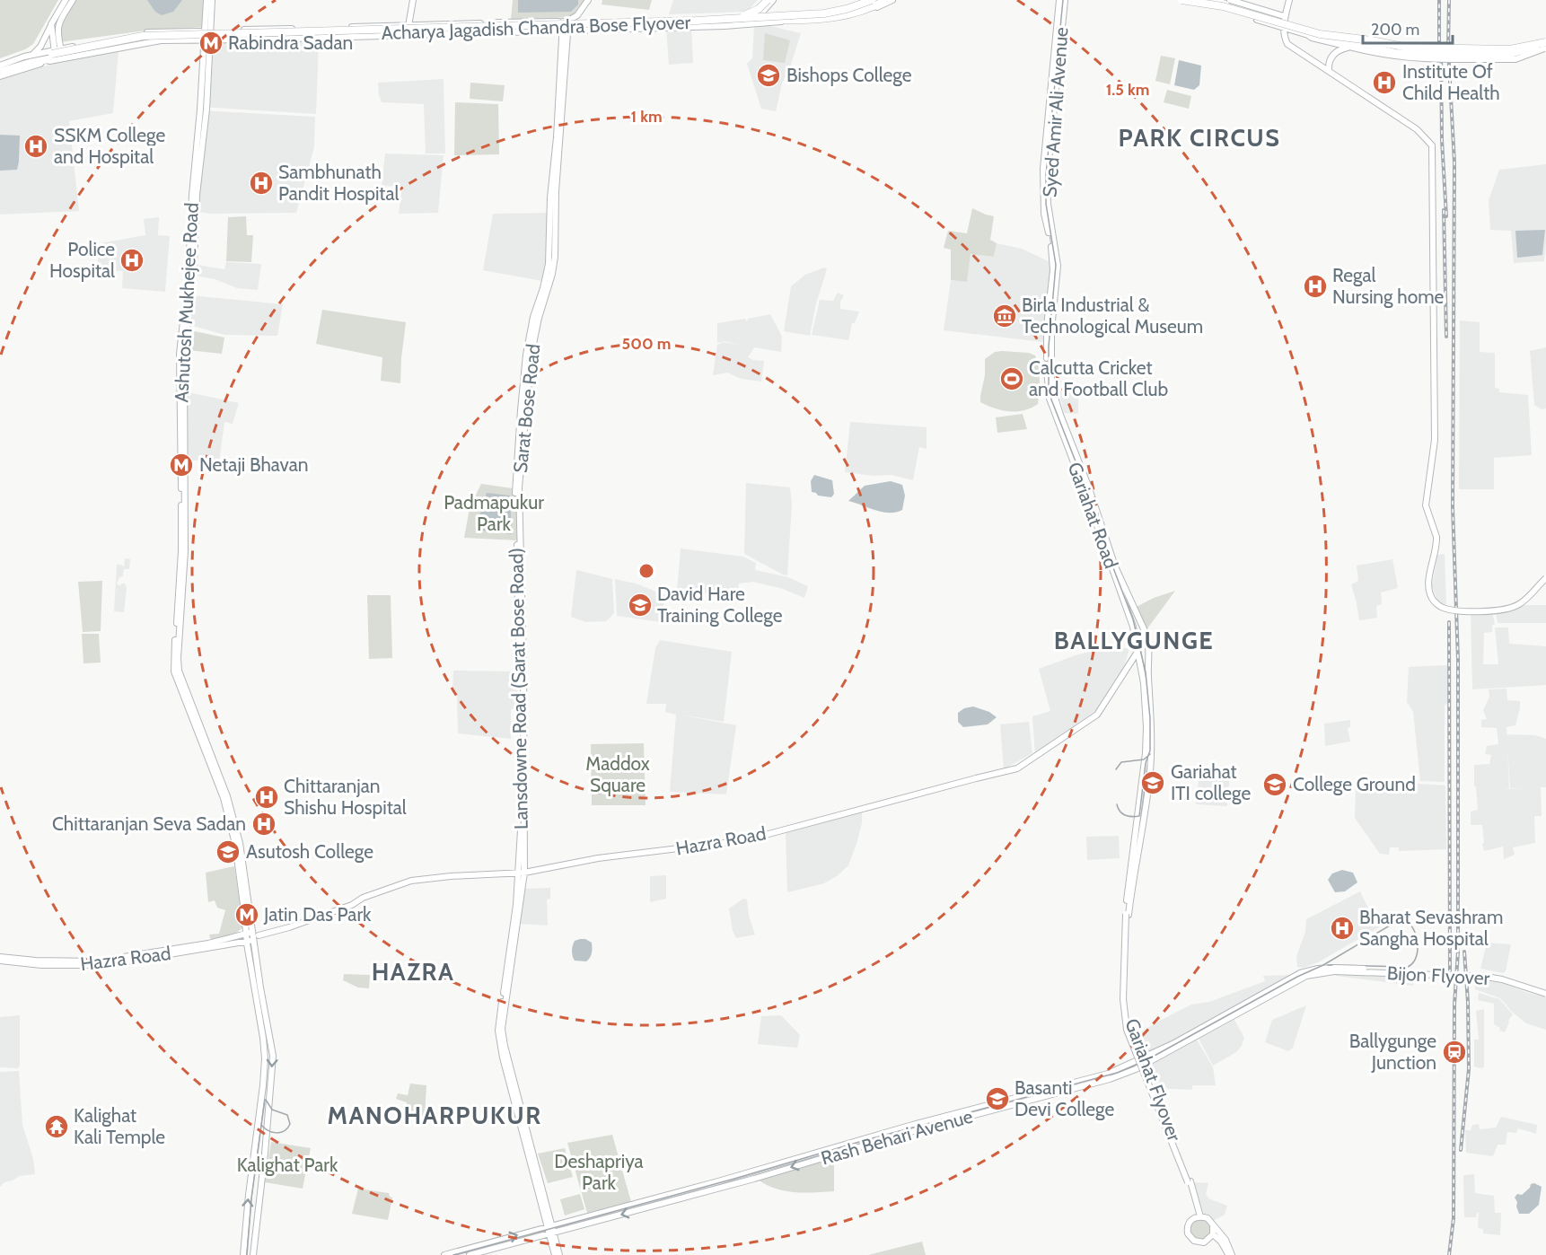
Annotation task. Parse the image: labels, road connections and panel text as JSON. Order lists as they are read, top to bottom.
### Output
{
  "streets": {
    "highway": ["Acharya Jagadish Chandra Bose Flyover"],
    "main road": [
      "Syed Amir Ali Avenue",
      "Ashutosh Mukhejee Road",
      "Gariahat Road",
      "Lansdowne Road (Sarat Bose Road)",
      "Hazra Road",
      "Bijon Flyover",
      "Gariahat Flyover",
      "Rash Behari Avenue"
    ]
  },
  "crossings": [
    ["Syed Amir Ali Avenue", "Gariahat Road"],
    ["Gariahat Road", "Hazra Road"],
    ["Gariahat Road", "Gariahat Flyover"],
    ["Lansdowne Road (Sarat Bose Road)", "Hazra Road"],
    ["Lansdowne Road (Sarat Bose Road)", "Rash Behari Avenue"],
    ["Bijon Flyover", "Rash Behari Avenue"]
  ],
  "districts": [
    "PARK CIRCUS",
    "BALLYGUNGE",
    "HAZRA",
    "MANOHARPUKUR"
  ],
  "parks": [
    "Padmapukur Park",
    "Maddox Square",
    "Deshapriya Park",
    "Kalighat Park"
  ],
  "places": {
    "metro station": ["Rabindra Sadan", "Netaji Bhavan", "Jatin Das Park"],
    "school or university": [
      "Bishops College",
      "David Hare Training College",
      "Gariahat ITI college",
      "College Ground",
      "Asutosh College",
      "Basanti Devi College"
    ],
    "hospital": [
      "Institute Of Child Health",
      "SSKM College and Hospital",
      "Sambhunath Pandit Hospital",
      "Police Hospital",
      "Regal Nursing home",
      "Chittaranjan Shishu Hospital",
      "Chittaranjan Seva Sadan",
      "Bharat Sevashram Sangha Hospital"
    ],
    "museum": ["Birla Industrial & Technological Museum"],
    "sports": ["Calcutta Cricket and Football Club"],
    "station": ["Ballygunge Junction"],
    "temple": ["Kalighat Kali Temple"]
  },
  "scale_bar": "200 m",
  "rings": ["1.5 km", "1 km", "500 m"]
}
